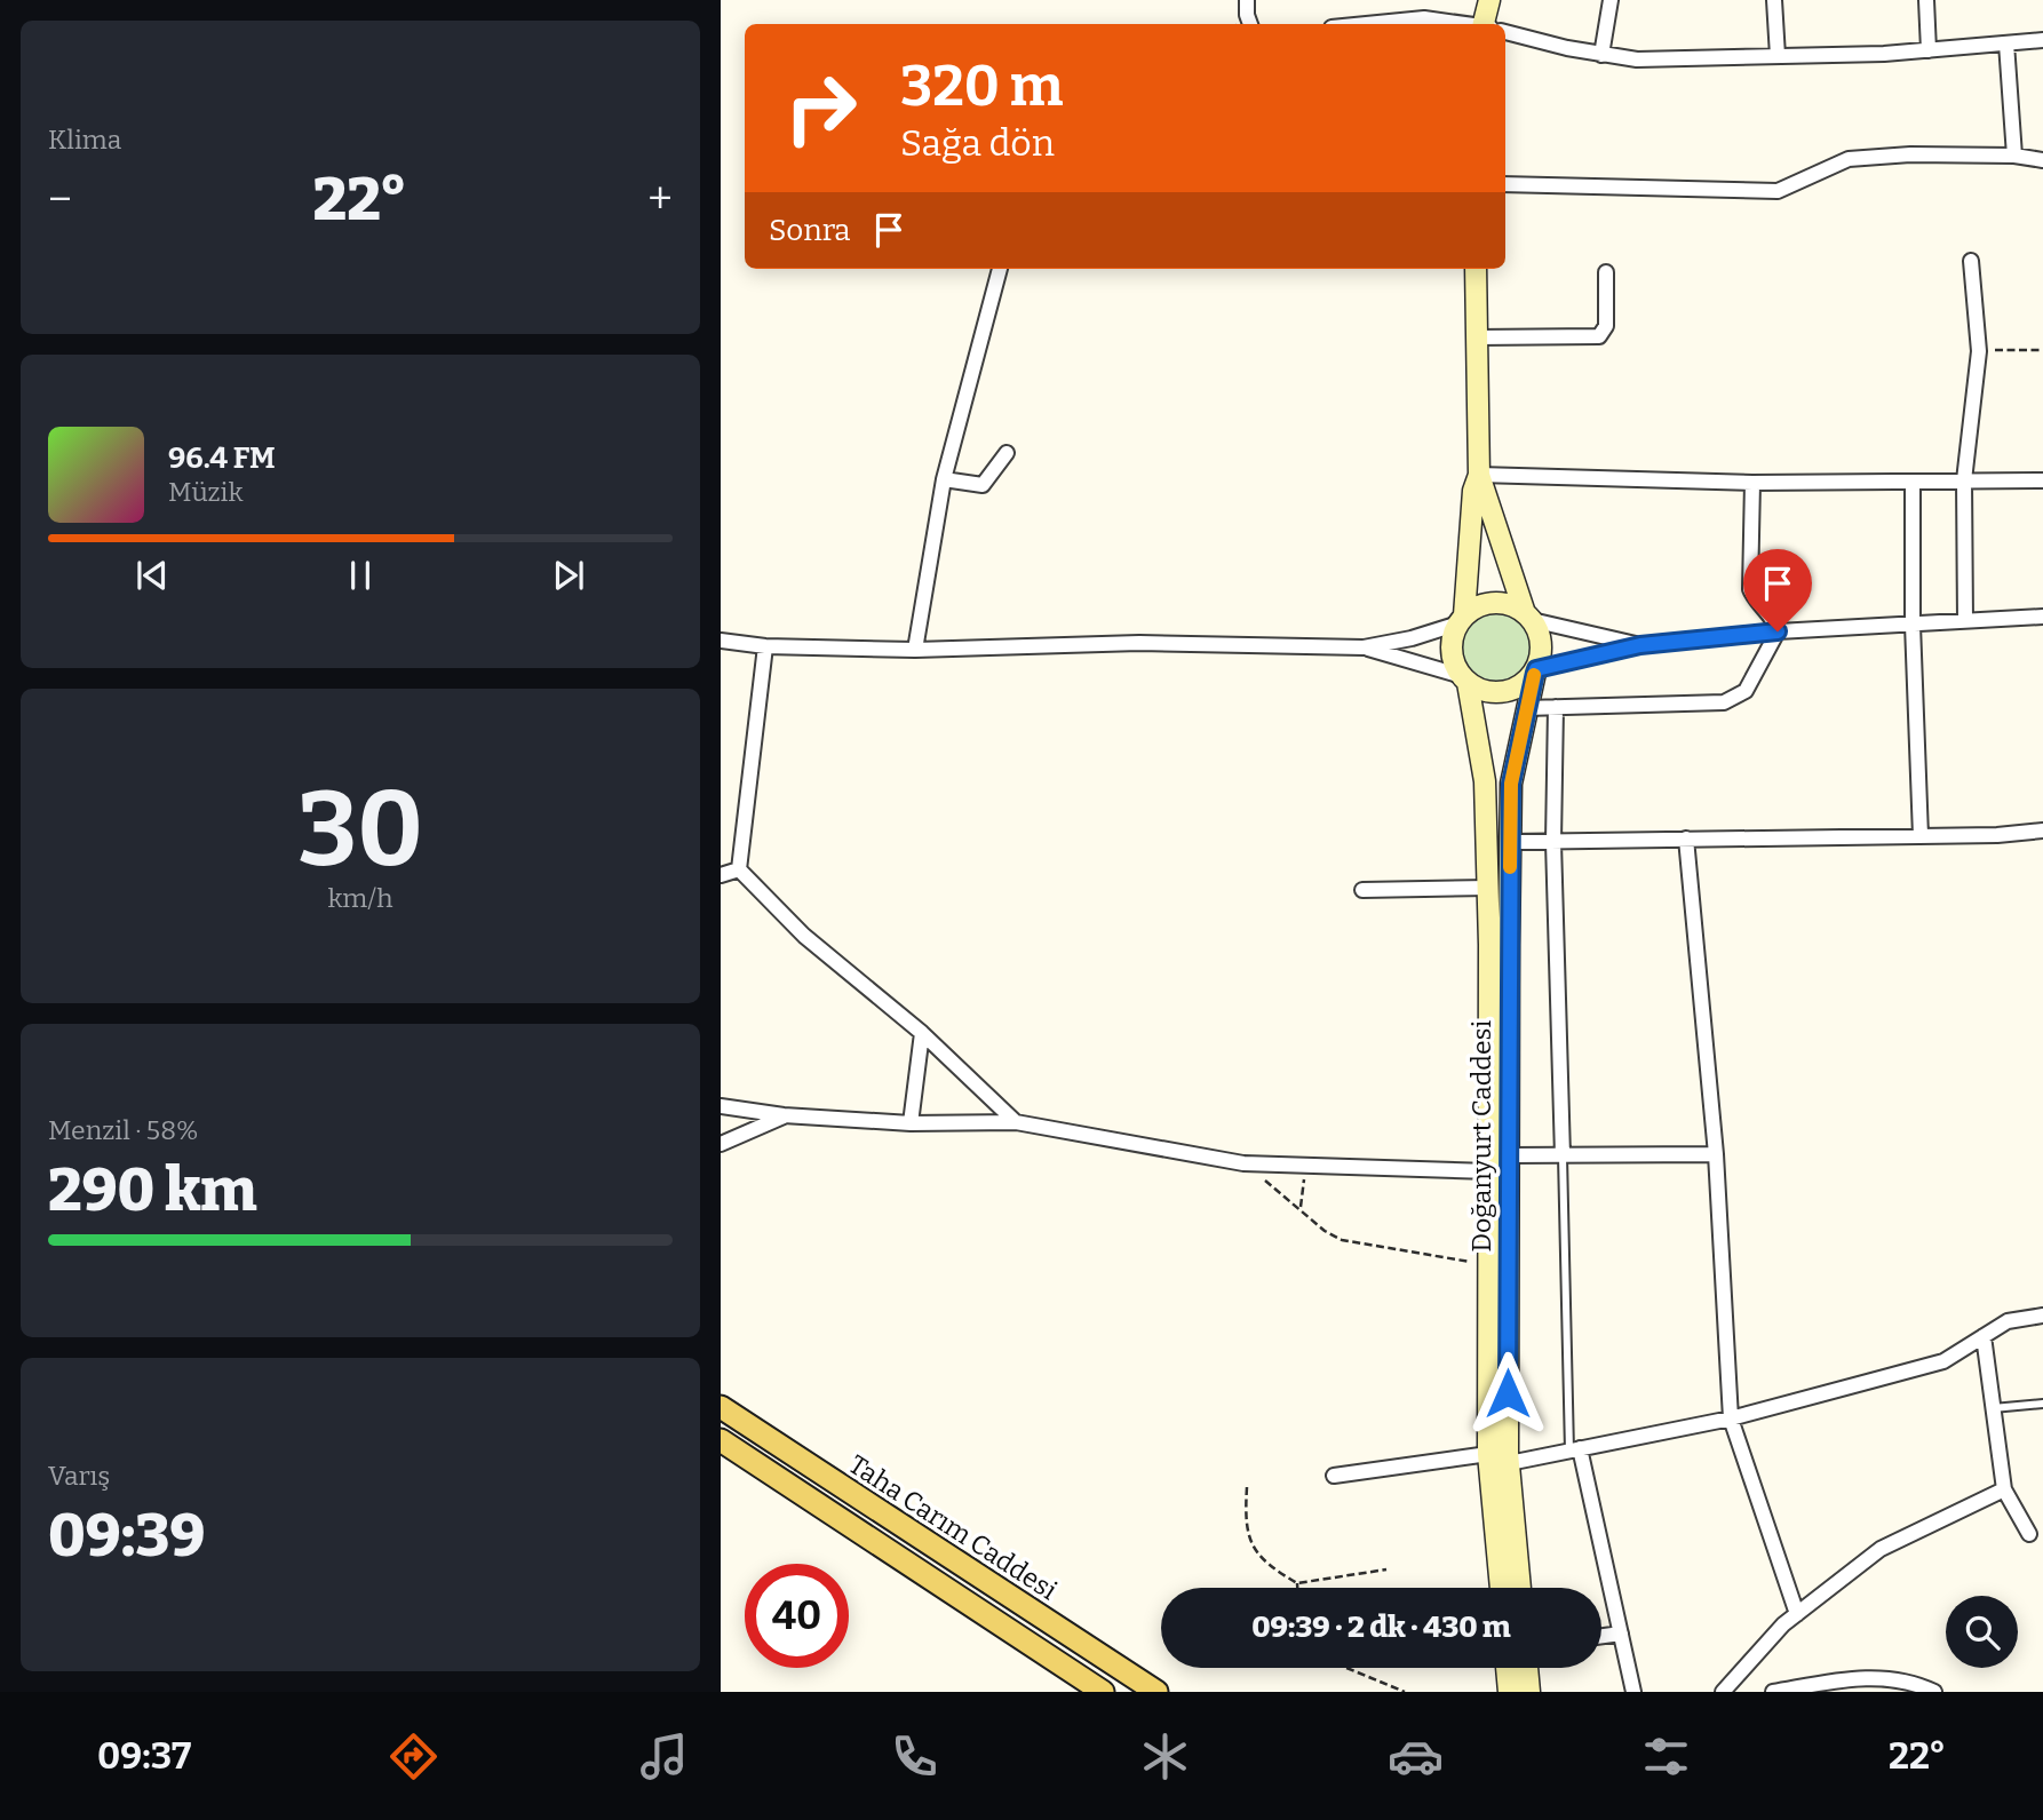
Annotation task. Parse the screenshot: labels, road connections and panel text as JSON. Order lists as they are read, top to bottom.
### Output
{
  "streets": {
    "main road": ["Taha Carım Caddesi"],
    "street": ["Doğanyurt Caddesi"]
  },
  "page": {
    "tile": [
      "Klima",
      ["30", "km/h"],
      ["Menzil · 58%", "290 km"],
      ["Varış", "09:39"]
    ],
    "turn": ["320 m", "Sağa dön"],
    "heat": ["−", "22°", "+"],
    "then": "Sonra",
    "song": ["96.4 FM", "Müzik"],
    "limit": "40",
    "trip": "09:39 · 2 dk · 430 m",
    "tabs": ["09:37", "22°"]
  }
}
